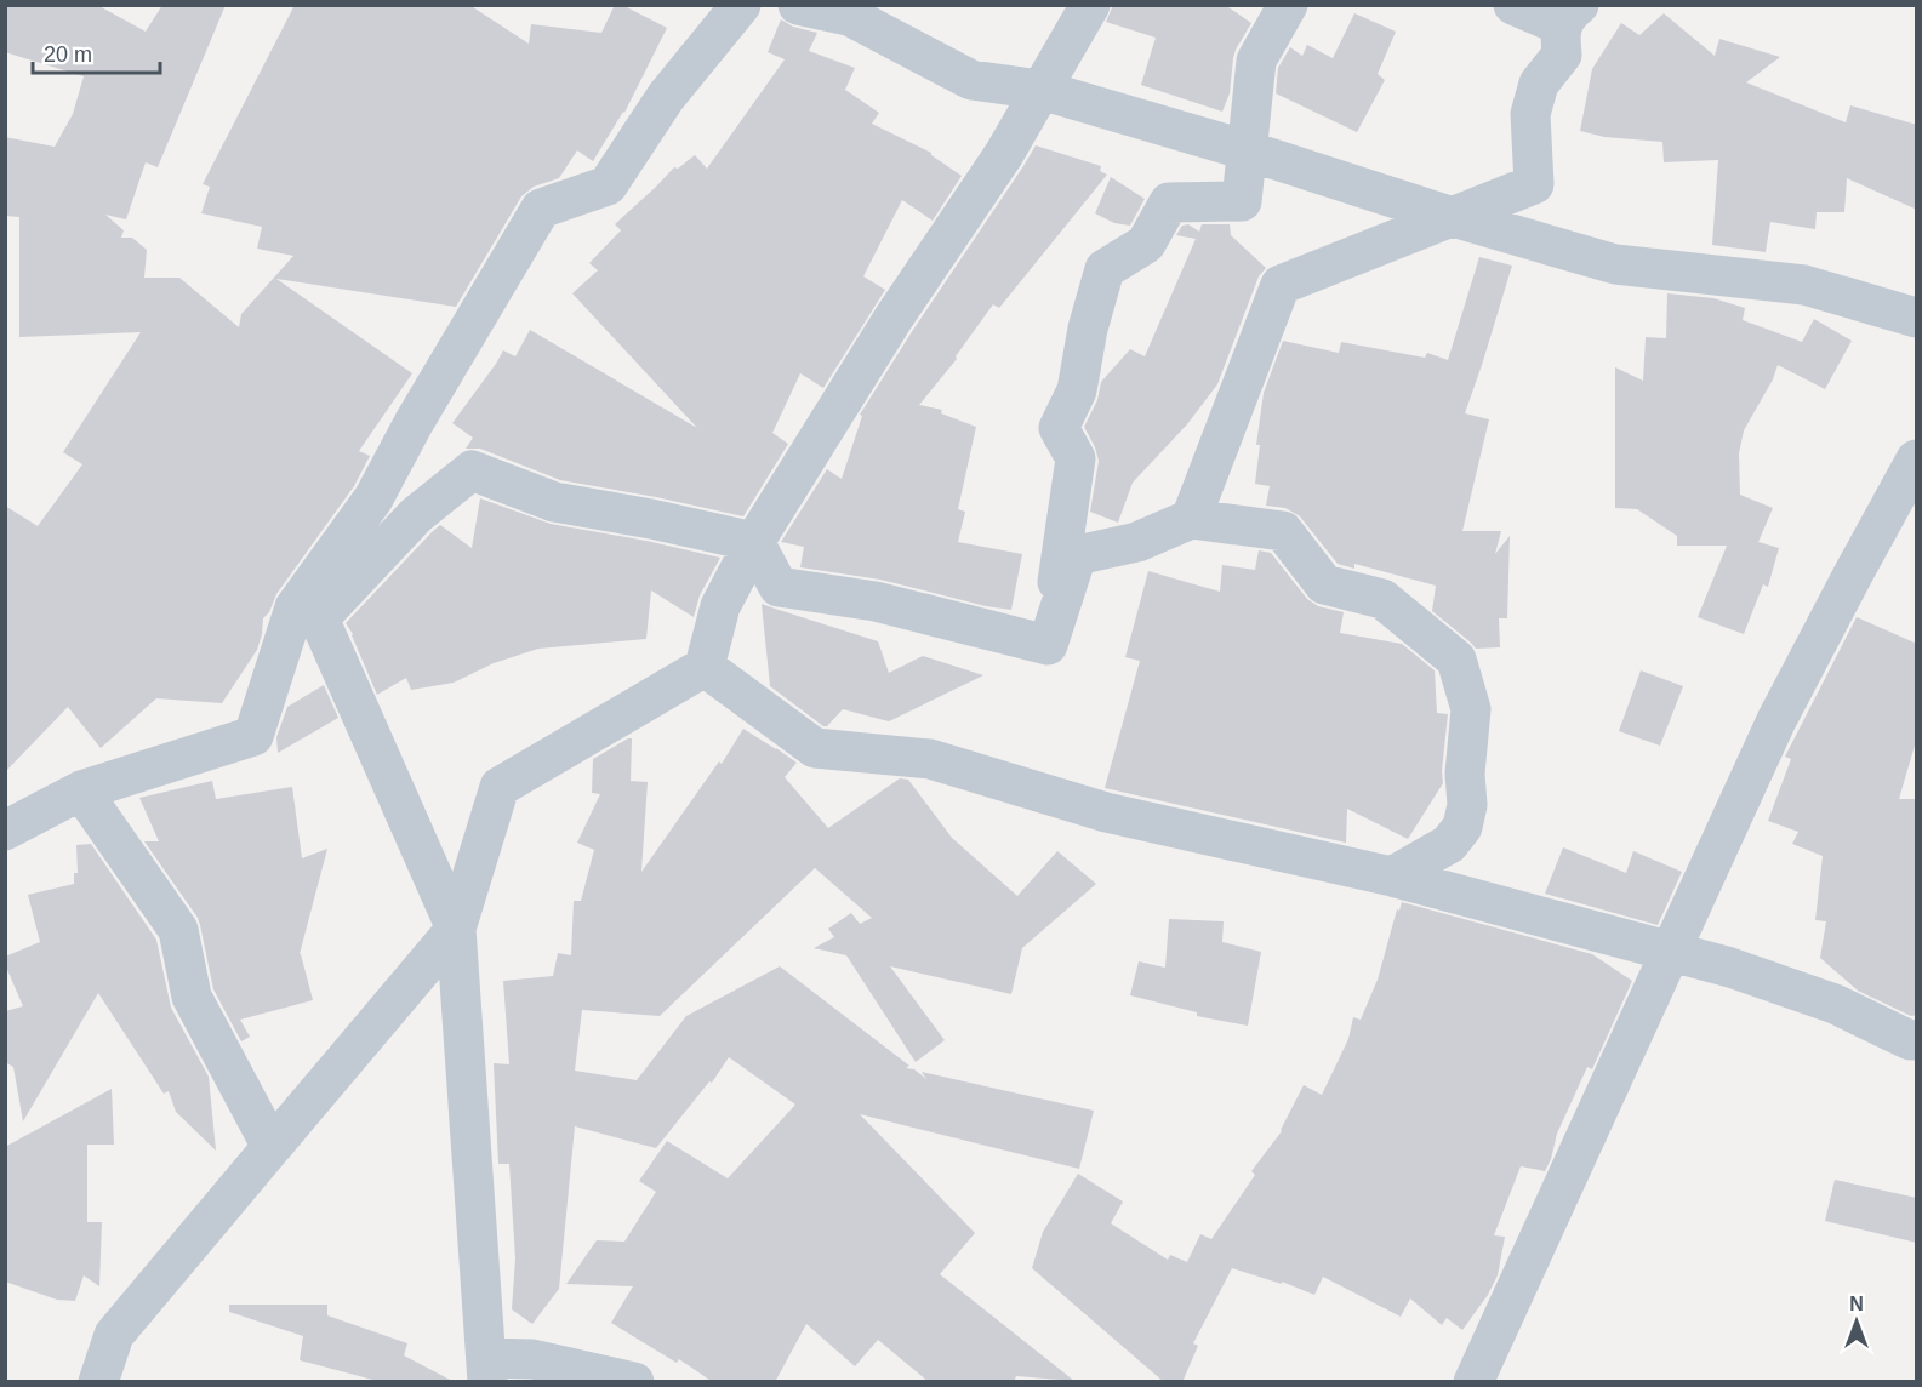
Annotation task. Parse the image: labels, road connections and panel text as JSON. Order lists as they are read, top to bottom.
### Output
{
  "scale_bar": "20 m",
  "north": "top"
}
